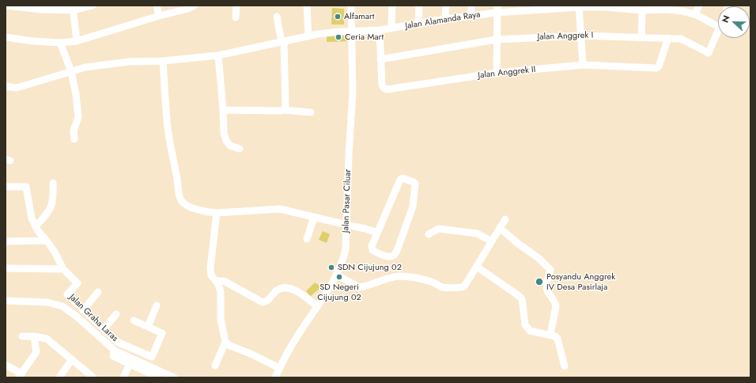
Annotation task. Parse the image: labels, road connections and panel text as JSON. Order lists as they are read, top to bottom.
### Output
{
  "streets": {
    "street": [
      "Jalan Alamanda Raya",
      "Jalan Anggrek I",
      "Jalan Anggrek II",
      "Jalan Pasar Ciluar",
      "Jalan Graha Laras"
    ]
  },
  "crossings": [
    ["Jalan Alamanda Raya", "Jalan Anggrek II"],
    ["Jalan Alamanda Raya", "Jalan Pasar Ciluar"],
    ["Jalan Anggrek I", "Jalan Anggrek II"]
  ],
  "places": [
    "Alfamart",
    "Ceria Mart",
    "SDN Cijujung 02",
    "SD Negeri Cijujung 02",
    "Posyandu Anggrek IV Desa Pasirlaja"
  ],
  "north": "left"
}
